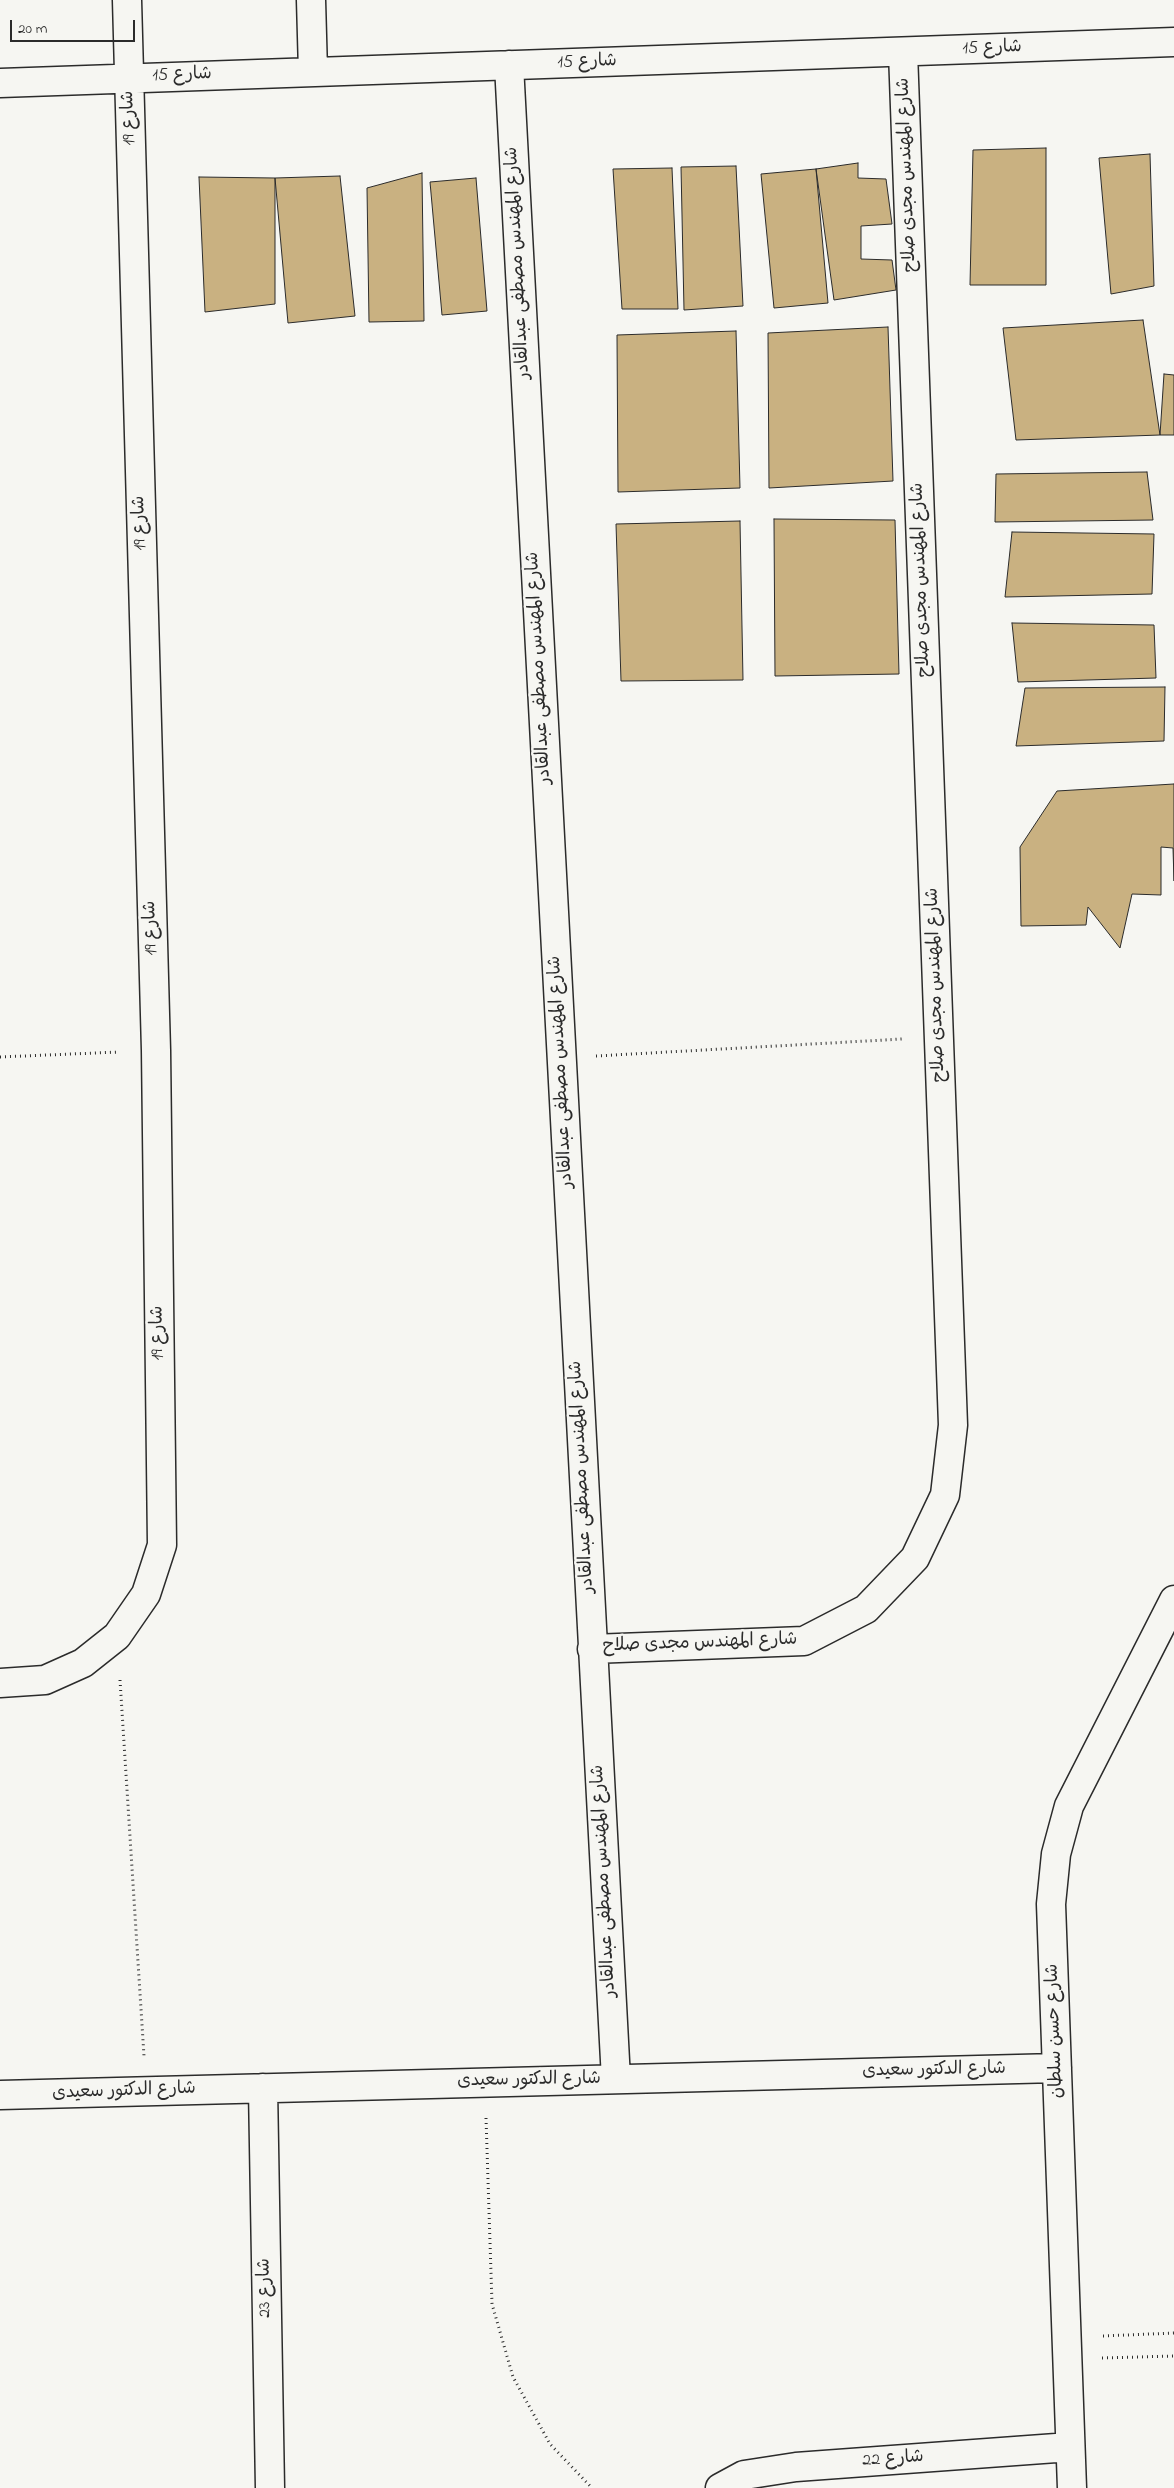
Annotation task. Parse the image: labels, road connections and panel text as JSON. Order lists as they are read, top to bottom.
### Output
{
  "streets": {
    "street": [
      "شارع 15",
      "شارع 19",
      "شارع المهندس مجدى صلاح",
      "شارع المهندس مصطفى عبدالقادر",
      "شارع حسن سلطان",
      "شارع الدكتور سعيدى",
      "شارع 23",
      "شارع 22"
    ]
  },
  "crossings": [
    ["شارع 15", "شارع 19"],
    ["شارع 15", "شارع المهندس مجدى صلاح"],
    ["شارع 15", "شارع المهندس مصطفى عبدالقادر"],
    ["شارع المهندس مجدى صلاح", "شارع المهندس مصطفى عبدالقادر"],
    ["شارع المهندس مصطفى عبدالقادر", "شارع الدكتور سعيدى"],
    ["شارع حسن سلطان", "شارع الدكتور سعيدى"],
    ["شارع حسن سلطان", "شارع 22"],
    ["شارع الدكتور سعيدى", "شارع 23"]
  ],
  "scale_bar": "20 m"
}
